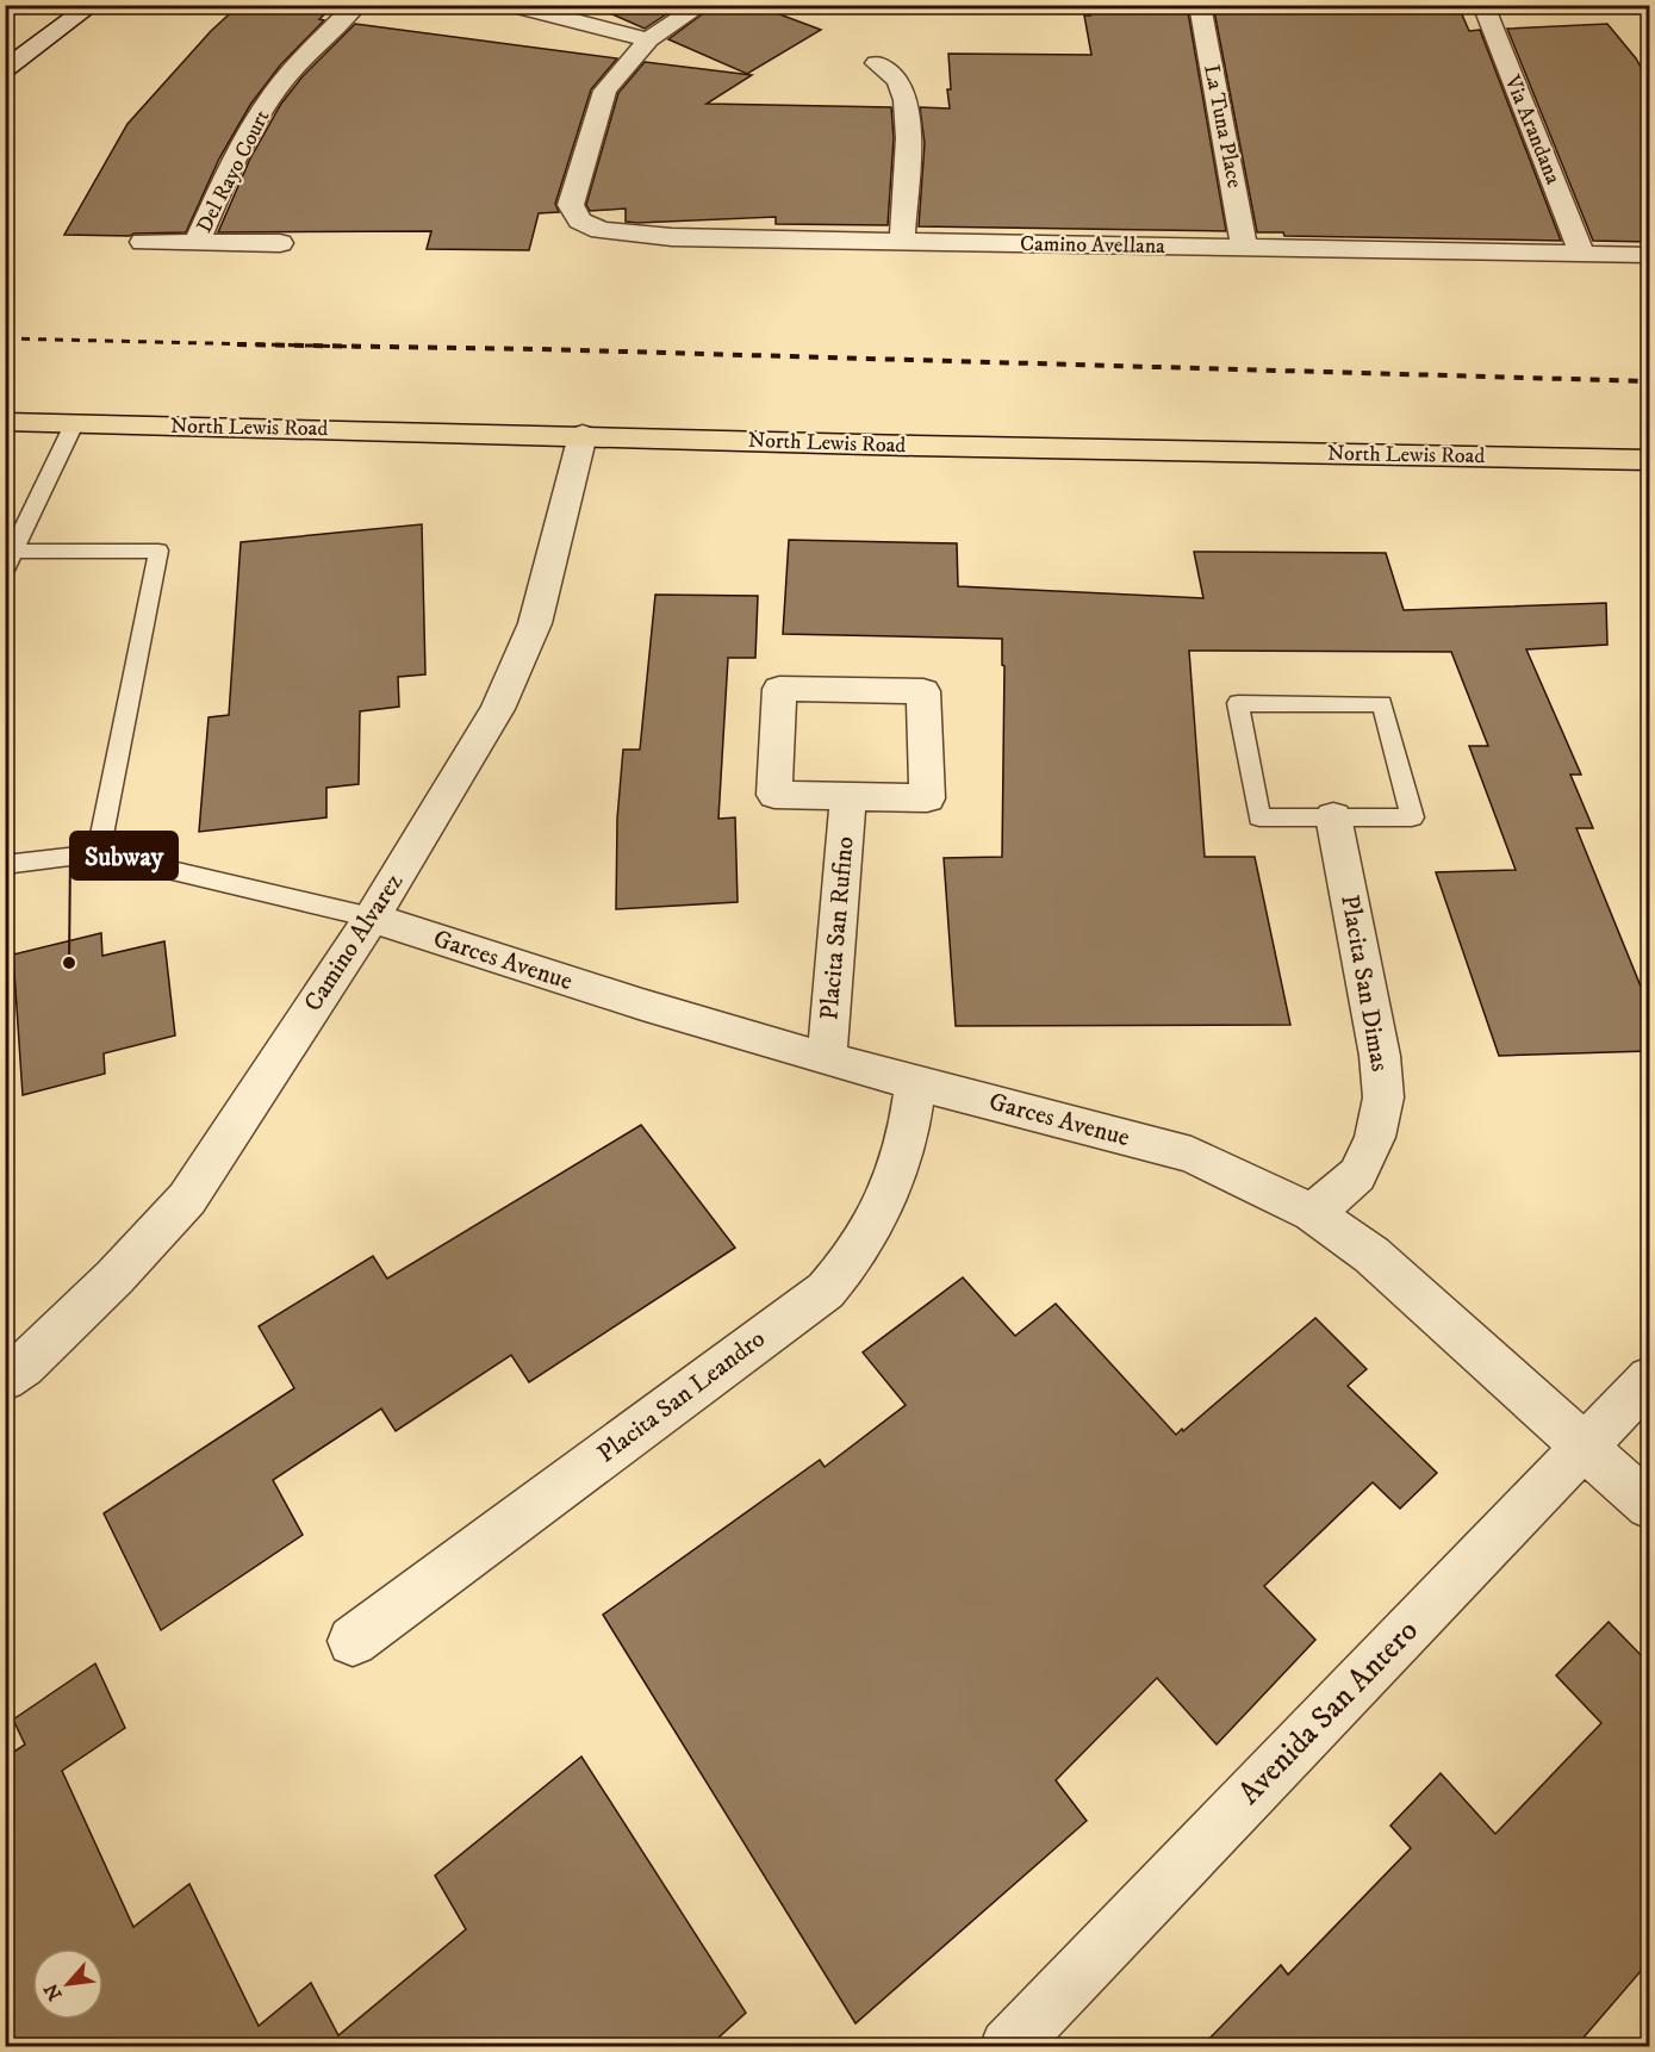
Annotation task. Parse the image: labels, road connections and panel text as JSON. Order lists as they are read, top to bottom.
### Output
{
  "streets": {
    "main road": ["North Lewis Road"],
    "street": [
      "La Tuna Place",
      "Via Arandana",
      "Del Rayo Court",
      "Camino Avellana",
      "Placita San Rufino",
      "Camino Alvarez",
      "Garces Avenue",
      "Placita San Dimas",
      "Placita San Leandro",
      "Avenida San Antero"
    ]
  },
  "crossings": [
    ["La Tuna Place", "Camino Avellana"],
    ["Via Arandana", "Camino Avellana"],
    ["North Lewis Road", "Camino Alvarez"],
    ["Placita San Rufino", "Garces Avenue"],
    ["Camino Alvarez", "Garces Avenue"],
    ["Garces Avenue", "Placita San Dimas"],
    ["Garces Avenue", "Placita San Leandro"],
    ["Garces Avenue", "Avenida San Antero"]
  ],
  "places": ["Subway"],
  "north": "bottom left"
}
